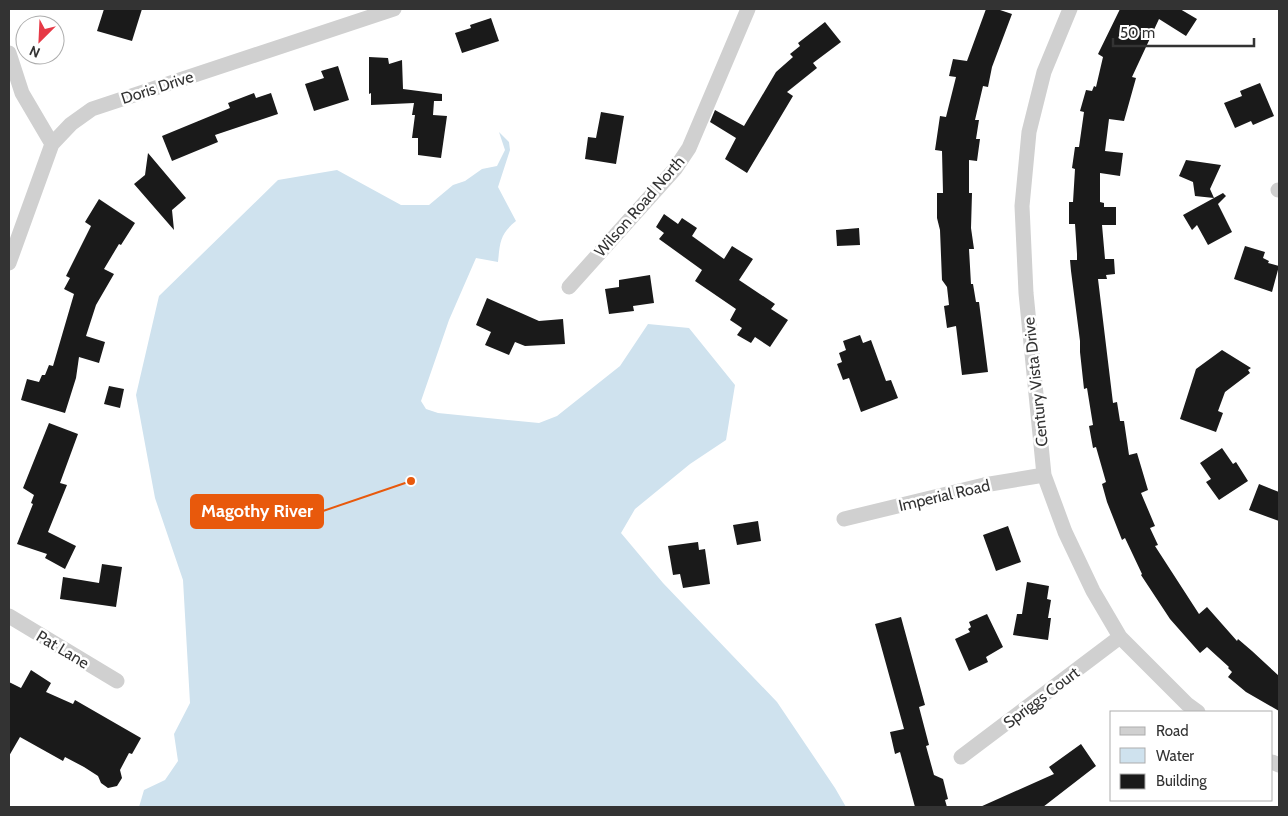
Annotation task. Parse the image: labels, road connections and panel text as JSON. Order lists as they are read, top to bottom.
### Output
{
  "streets": {
    "street": [
      "Doris Drive",
      "Wilson Road North",
      "Century Vista Drive",
      "Imperial Road",
      "Pat Lane",
      "Spriggs Court"
    ]
  },
  "crossings": [
    ["Century Vista Drive", "Imperial Road"],
    ["Century Vista Drive", "Spriggs Court"]
  ],
  "places": ["Magothy River"],
  "legend": ["Road", "Water", "Building"],
  "scale_bar": "50 m",
  "north": "bottom left"
}
